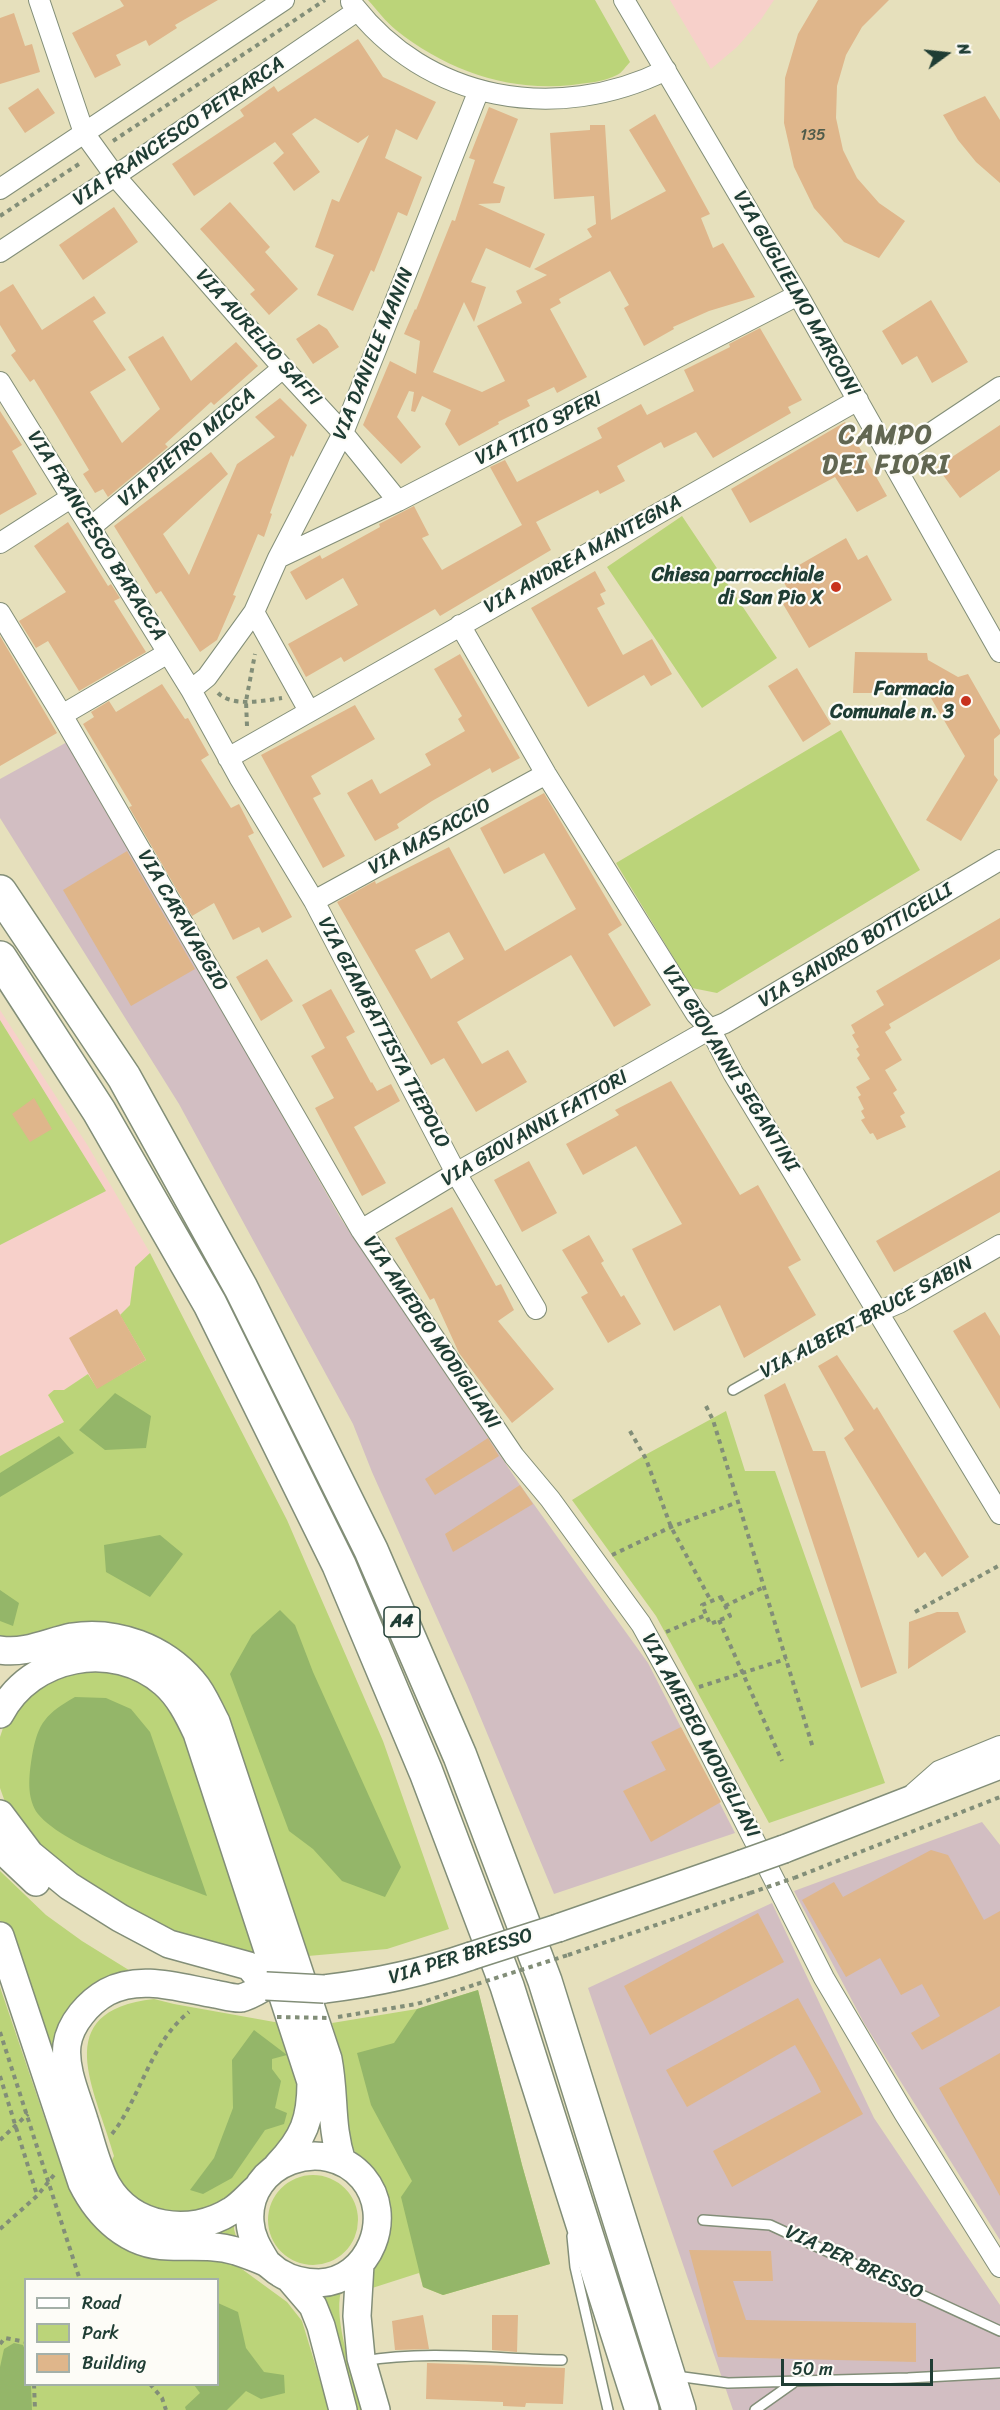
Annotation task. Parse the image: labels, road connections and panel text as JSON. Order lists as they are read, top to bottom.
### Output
{
  "streets": {
    "highway": ["A4"],
    "street": [
      "VIA FRANCESCO PETRARCA",
      "VIA GUGLIELMO MARCONI",
      "VIA AURELIO SAFFI",
      "VIA DANIELE MANIN",
      "VIA TITO SPERI",
      "VIA PIETRO MICCA",
      "VIA FRANCESCO BARACCA",
      "VIA ANDREA MANTEGNA",
      "VIA MASACCIO",
      "VIA CARAVAGGIO",
      "VIA SANDRO BOTTICELLI",
      "VIA GIAMBATTISTA TIEPOLO",
      "VIA GIOVANNI SEGANTINI",
      "VIA GIOVANNI FATTORI",
      "VIA ALBERT BRUCE SABIN",
      "VIA AMEDEO MODIGLIANI",
      "VIA PER BRESSO"
    ]
  },
  "crossings": [
    ["VIA FRANCESCO PETRARCA", "VIA AURELIO SAFFI"],
    ["VIA GUGLIELMO MARCONI", "VIA TITO SPERI"],
    ["VIA GUGLIELMO MARCONI", "VIA ANDREA MANTEGNA"],
    ["VIA AURELIO SAFFI", "VIA DANIELE MANIN"],
    ["VIA AURELIO SAFFI", "VIA TITO SPERI"],
    ["VIA AURELIO SAFFI", "VIA PIETRO MICCA"],
    ["VIA DANIELE MANIN", "VIA TITO SPERI"],
    ["VIA DANIELE MANIN", "VIA FRANCESCO BARACCA"],
    ["VIA PIETRO MICCA", "VIA FRANCESCO BARACCA"],
    ["VIA FRANCESCO BARACCA", "VIA ANDREA MANTEGNA"],
    ["VIA FRANCESCO BARACCA", "VIA GIAMBATTISTA TIEPOLO"],
    ["VIA ANDREA MANTEGNA", "VIA GIAMBATTISTA TIEPOLO"],
    ["VIA ANDREA MANTEGNA", "VIA GIOVANNI SEGANTINI"],
    ["VIA MASACCIO", "VIA GIAMBATTISTA TIEPOLO"],
    ["VIA MASACCIO", "VIA GIOVANNI SEGANTINI"],
    ["VIA CARAVAGGIO", "VIA GIOVANNI FATTORI"],
    ["VIA CARAVAGGIO", "VIA AMEDEO MODIGLIANI"],
    ["VIA SANDRO BOTTICELLI", "VIA GIOVANNI SEGANTINI"],
    ["VIA SANDRO BOTTICELLI", "VIA GIOVANNI FATTORI"],
    ["VIA GIAMBATTISTA TIEPOLO", "VIA GIOVANNI FATTORI"],
    ["VIA GIOVANNI SEGANTINI", "VIA GIOVANNI FATTORI"],
    ["VIA GIOVANNI SEGANTINI", "VIA ALBERT BRUCE SABIN"],
    ["VIA GIOVANNI FATTORI", "VIA AMEDEO MODIGLIANI"]
  ],
  "districts": ["CAMPO DEI FIORI"],
  "places": ["Chiesa parrocchiale di San Pio X", "Farmacia Comunale n. 3"],
  "house_numbers": ["135"],
  "legend": ["Road", "Park", "Building"],
  "scale_bar": "50 m",
  "north": "right"
}
